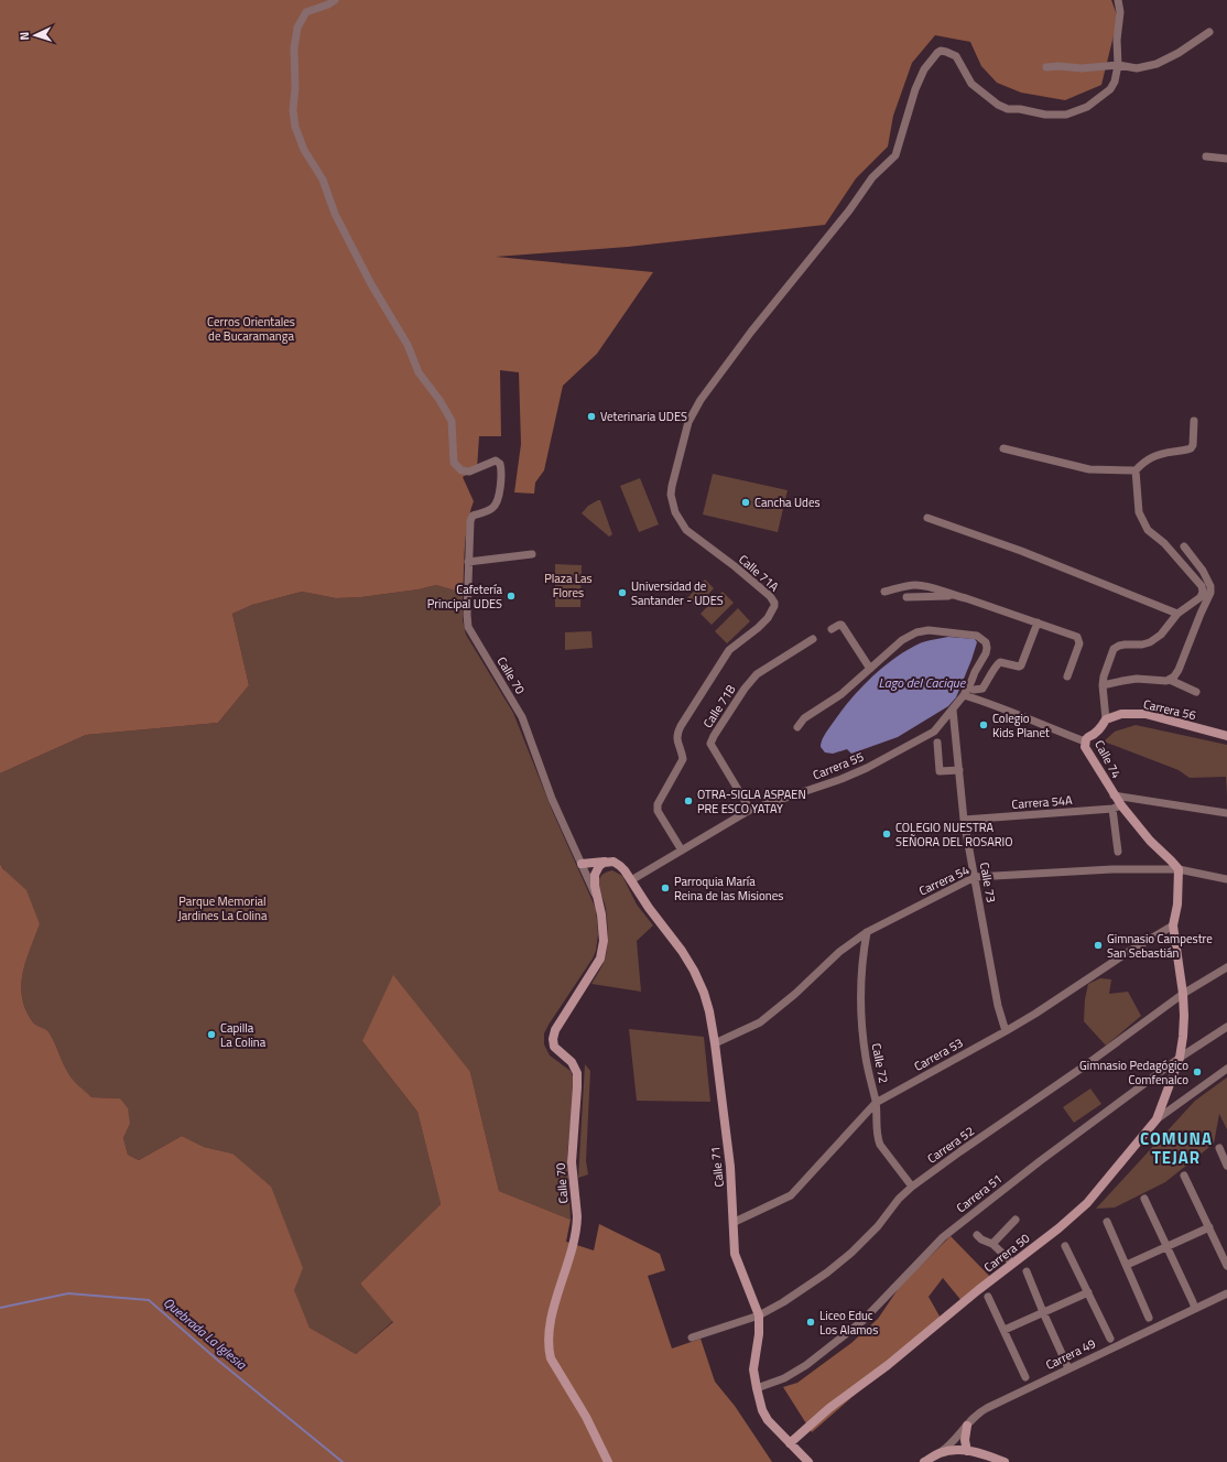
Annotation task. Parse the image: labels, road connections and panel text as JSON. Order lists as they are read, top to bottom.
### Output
{
  "streets": {
    "street": [
      "Calle 71A",
      "Calle 70",
      "Calle 71B",
      "Carrera 56",
      "Calle 74",
      "Carrera 55",
      "Carrera 54A",
      "Carrera 54",
      "Calle 73",
      "Carrera 53",
      "Calle 72",
      "Carrera 52",
      "Calle 71",
      "Carrera 51",
      "Carrera 50",
      "Carrera 49"
    ]
  },
  "crossings": [
    ["Calle 71A", "Carrera 55"],
    ["Calle 71B", "Carrera 55"],
    ["Carrera 56", "Calle 74"],
    ["Calle 74", "Carrera 54A"],
    ["Calle 74", "Carrera 54"],
    ["Carrera 55", "Calle 73"],
    ["Carrera 55", "Calle 71"],
    ["Carrera 54A", "Calle 73"],
    ["Carrera 54", "Calle 73"],
    ["Carrera 54", "Calle 72"],
    ["Carrera 54", "Calle 71"],
    ["Calle 73", "Carrera 53"],
    ["Carrera 53", "Calle 72"],
    ["Carrera 53", "Calle 71"],
    ["Calle 72", "Carrera 52"],
    ["Carrera 52", "Calle 71"],
    ["Calle 71", "Carrera 51"],
    ["Calle 71", "Carrera 50"]
  ],
  "districts": ["COMUNA TEJAR"],
  "water": ["Lago del Cacique", "Quebrada La Iglesia"],
  "parks": ["Cerros Orientales de Bucaramanga", "Plaza Las Flores", "Parque Memorial Jardines La Colina"],
  "places": [
    "Veterinaria UDES",
    "Cancha Udes",
    "Universidad de Santander - UDES",
    "Cafetería Principal UDES",
    "Colegio Kids Planet",
    "OTRA-SIGLA ASPAEN PRE ESCO YATAY",
    "COLEGIO NUESTRA SEÑORA DEL ROSARIO",
    "Parroquia María Reina de las Misiones",
    "Gimnasio Campestre San Sebastián",
    "Capilla La Colina",
    "Gimnasio Pedagógico Comfenalco",
    "Liceo Educ Los Alamos"
  ],
  "north": "left"
}
